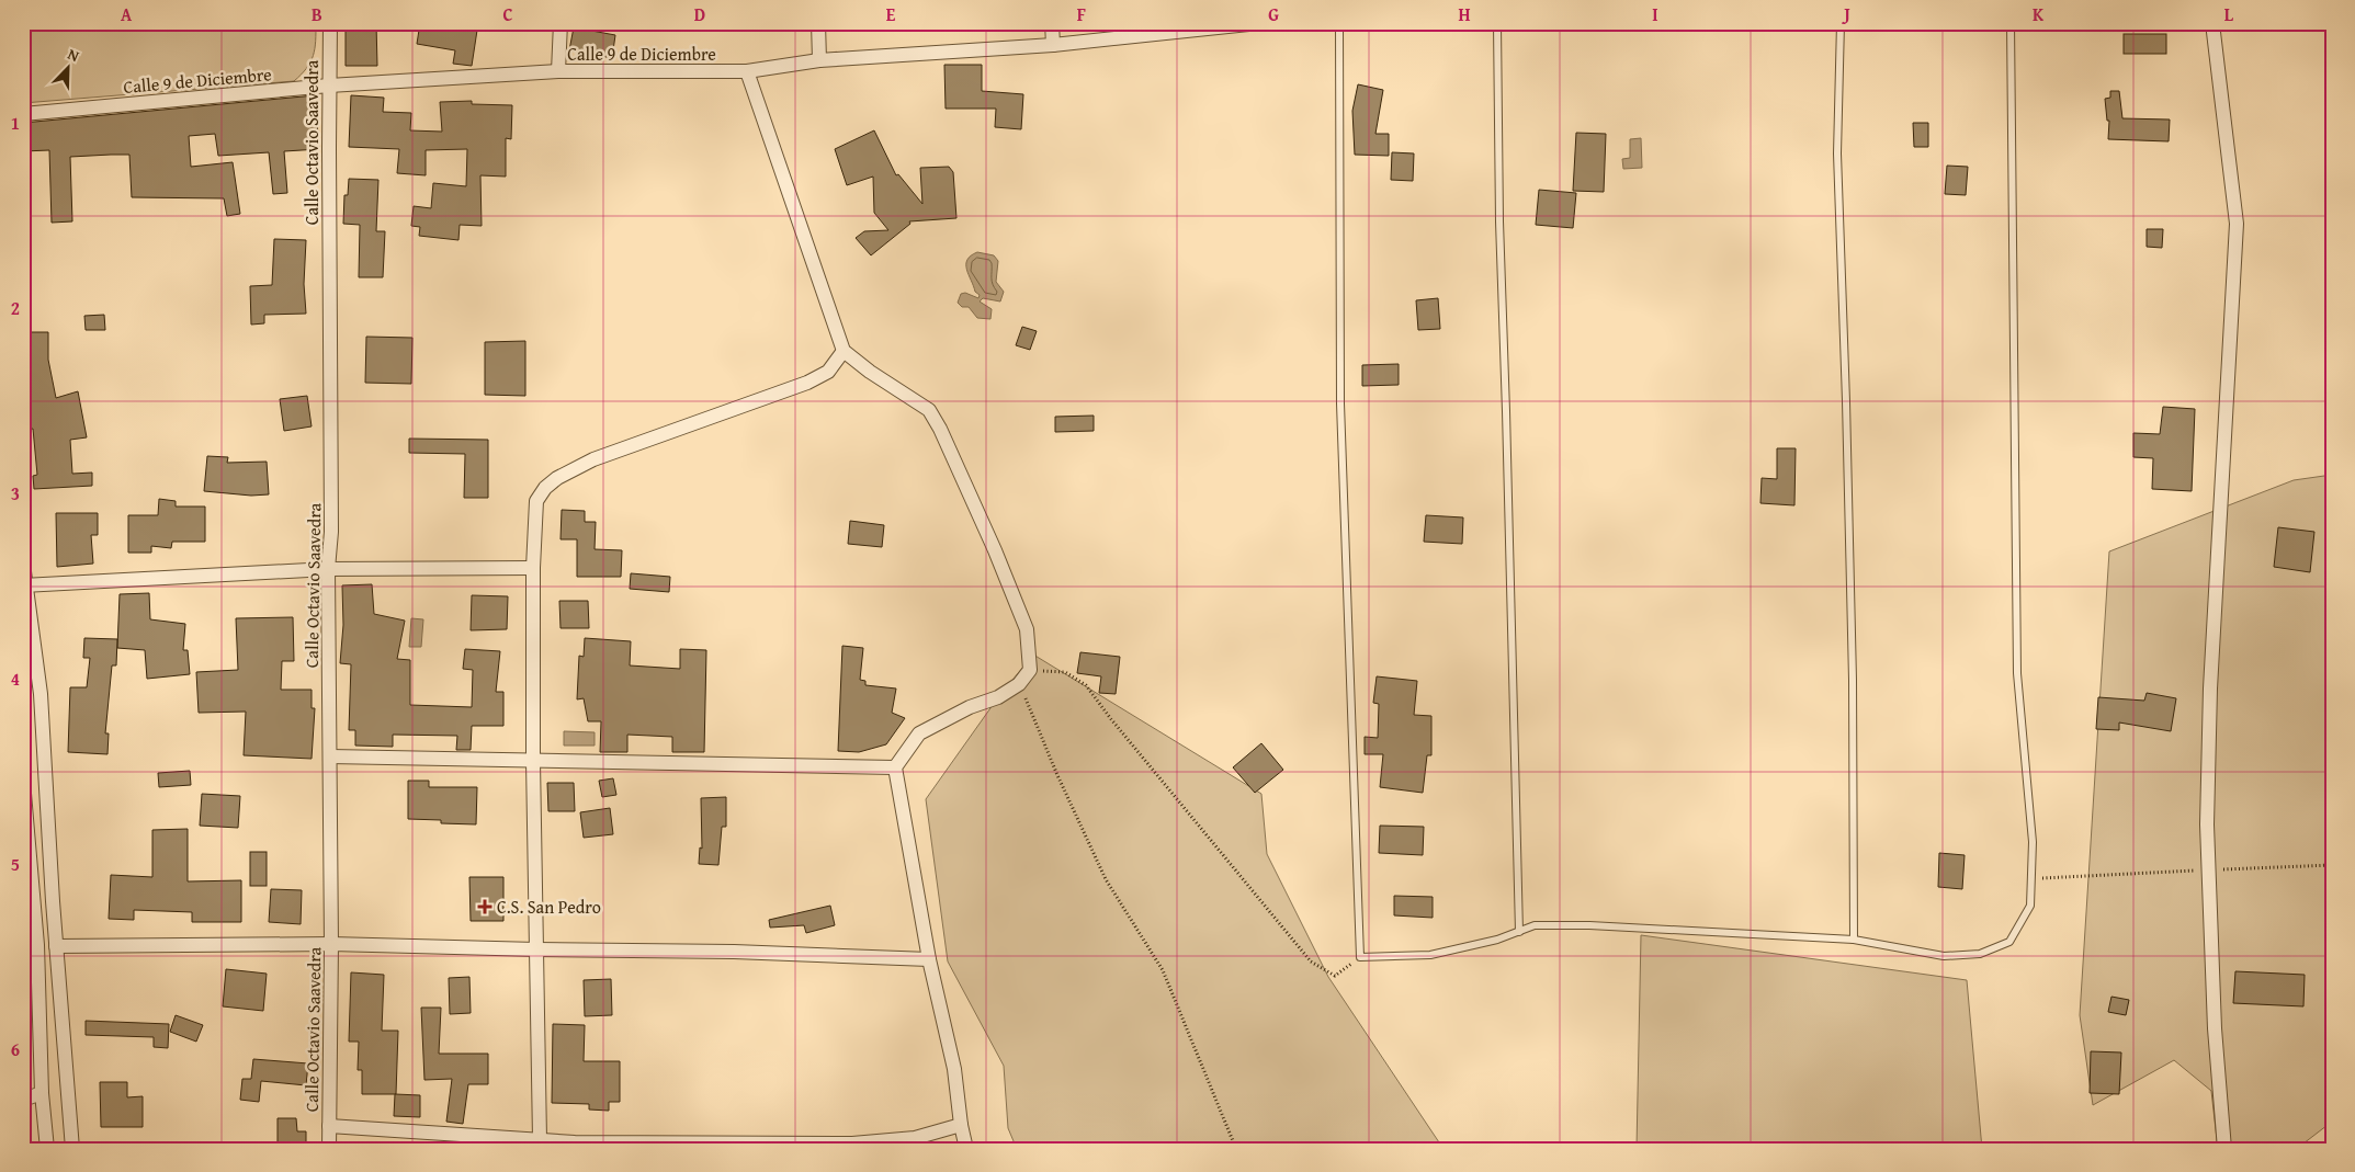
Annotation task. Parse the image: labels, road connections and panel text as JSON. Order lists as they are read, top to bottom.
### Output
{
  "streets": {
    "street": ["Calle 9 de Diciembre", "Calle Octavio Saavedra"]
  },
  "crossings": [
    ["Calle 9 de Diciembre", "Calle Octavio Saavedra"]
  ],
  "places": {
    "health": ["C.S. San Pedro"]
  },
  "north": "top right",
  "grid": {
    "columns": [
      "A",
      "B",
      "C",
      "D",
      "E",
      "F",
      "G",
      "H",
      "I",
      "J",
      "K",
      "L"
    ],
    "rows": [
      "1",
      "2",
      "3",
      "4",
      "5",
      "6"
    ]
  }
}
